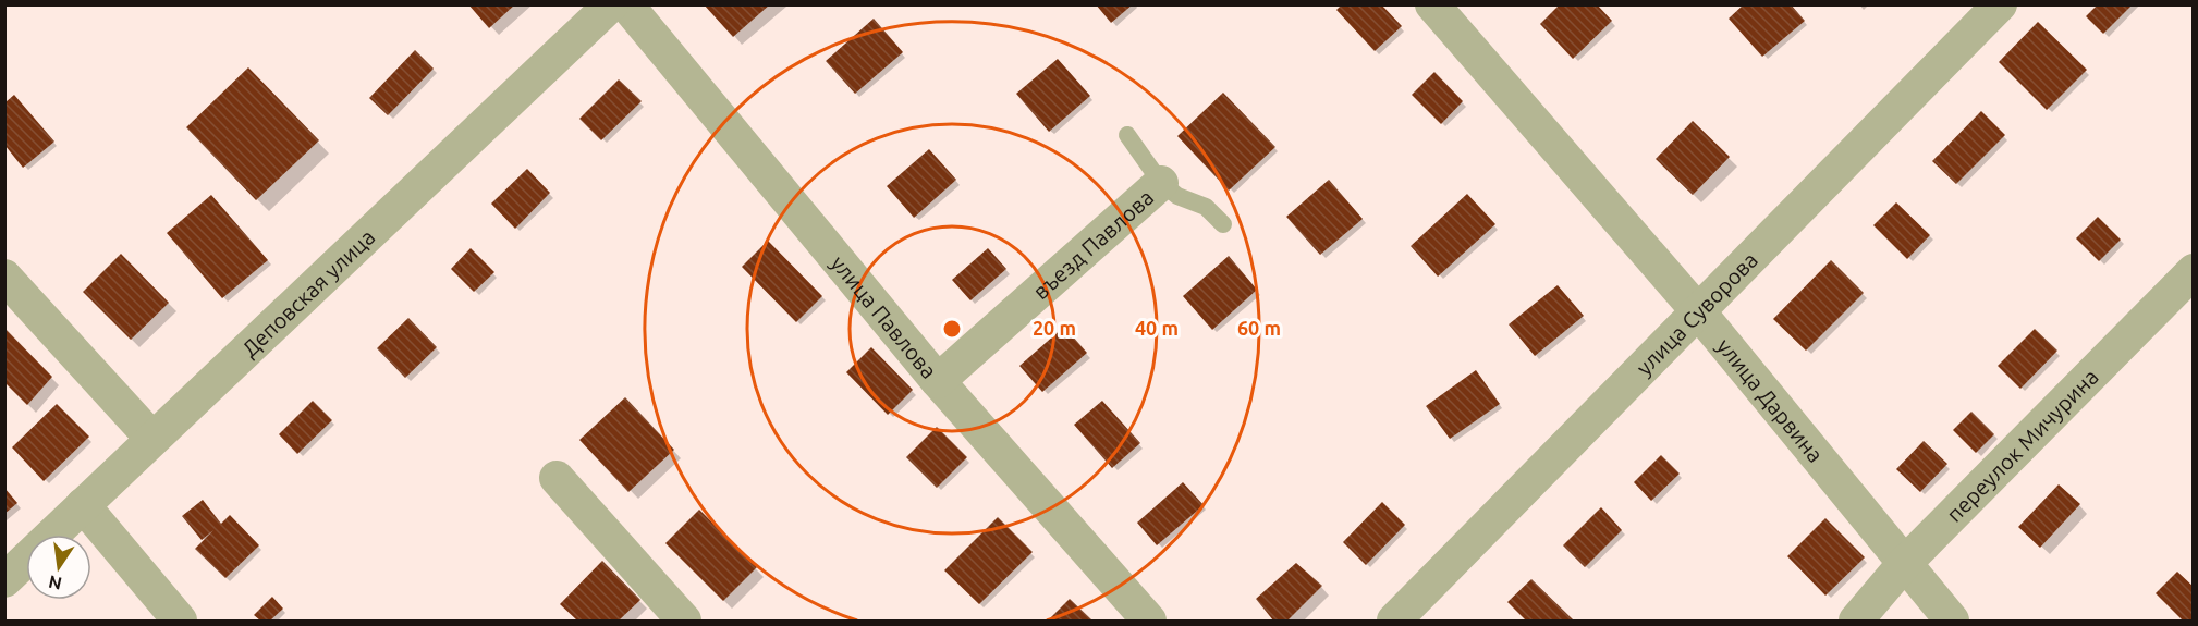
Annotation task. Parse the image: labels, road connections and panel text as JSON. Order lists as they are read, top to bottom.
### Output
{
  "streets": {
    "street": [
      "въезд Павлова",
      "Деповская улица",
      "улица Суворова",
      "улица Павлова",
      "улица Дарвина",
      "переулок Мичурина"
    ]
  },
  "crossings": [
    ["въезд Павлова", "улица Павлова"],
    ["улица Суворова", "улица Дарвина"],
    ["улица Дарвина", "переулок Мичурина"]
  ],
  "north": "bottom",
  "rings": ["20 m", "40 m", "60 m"]
}
